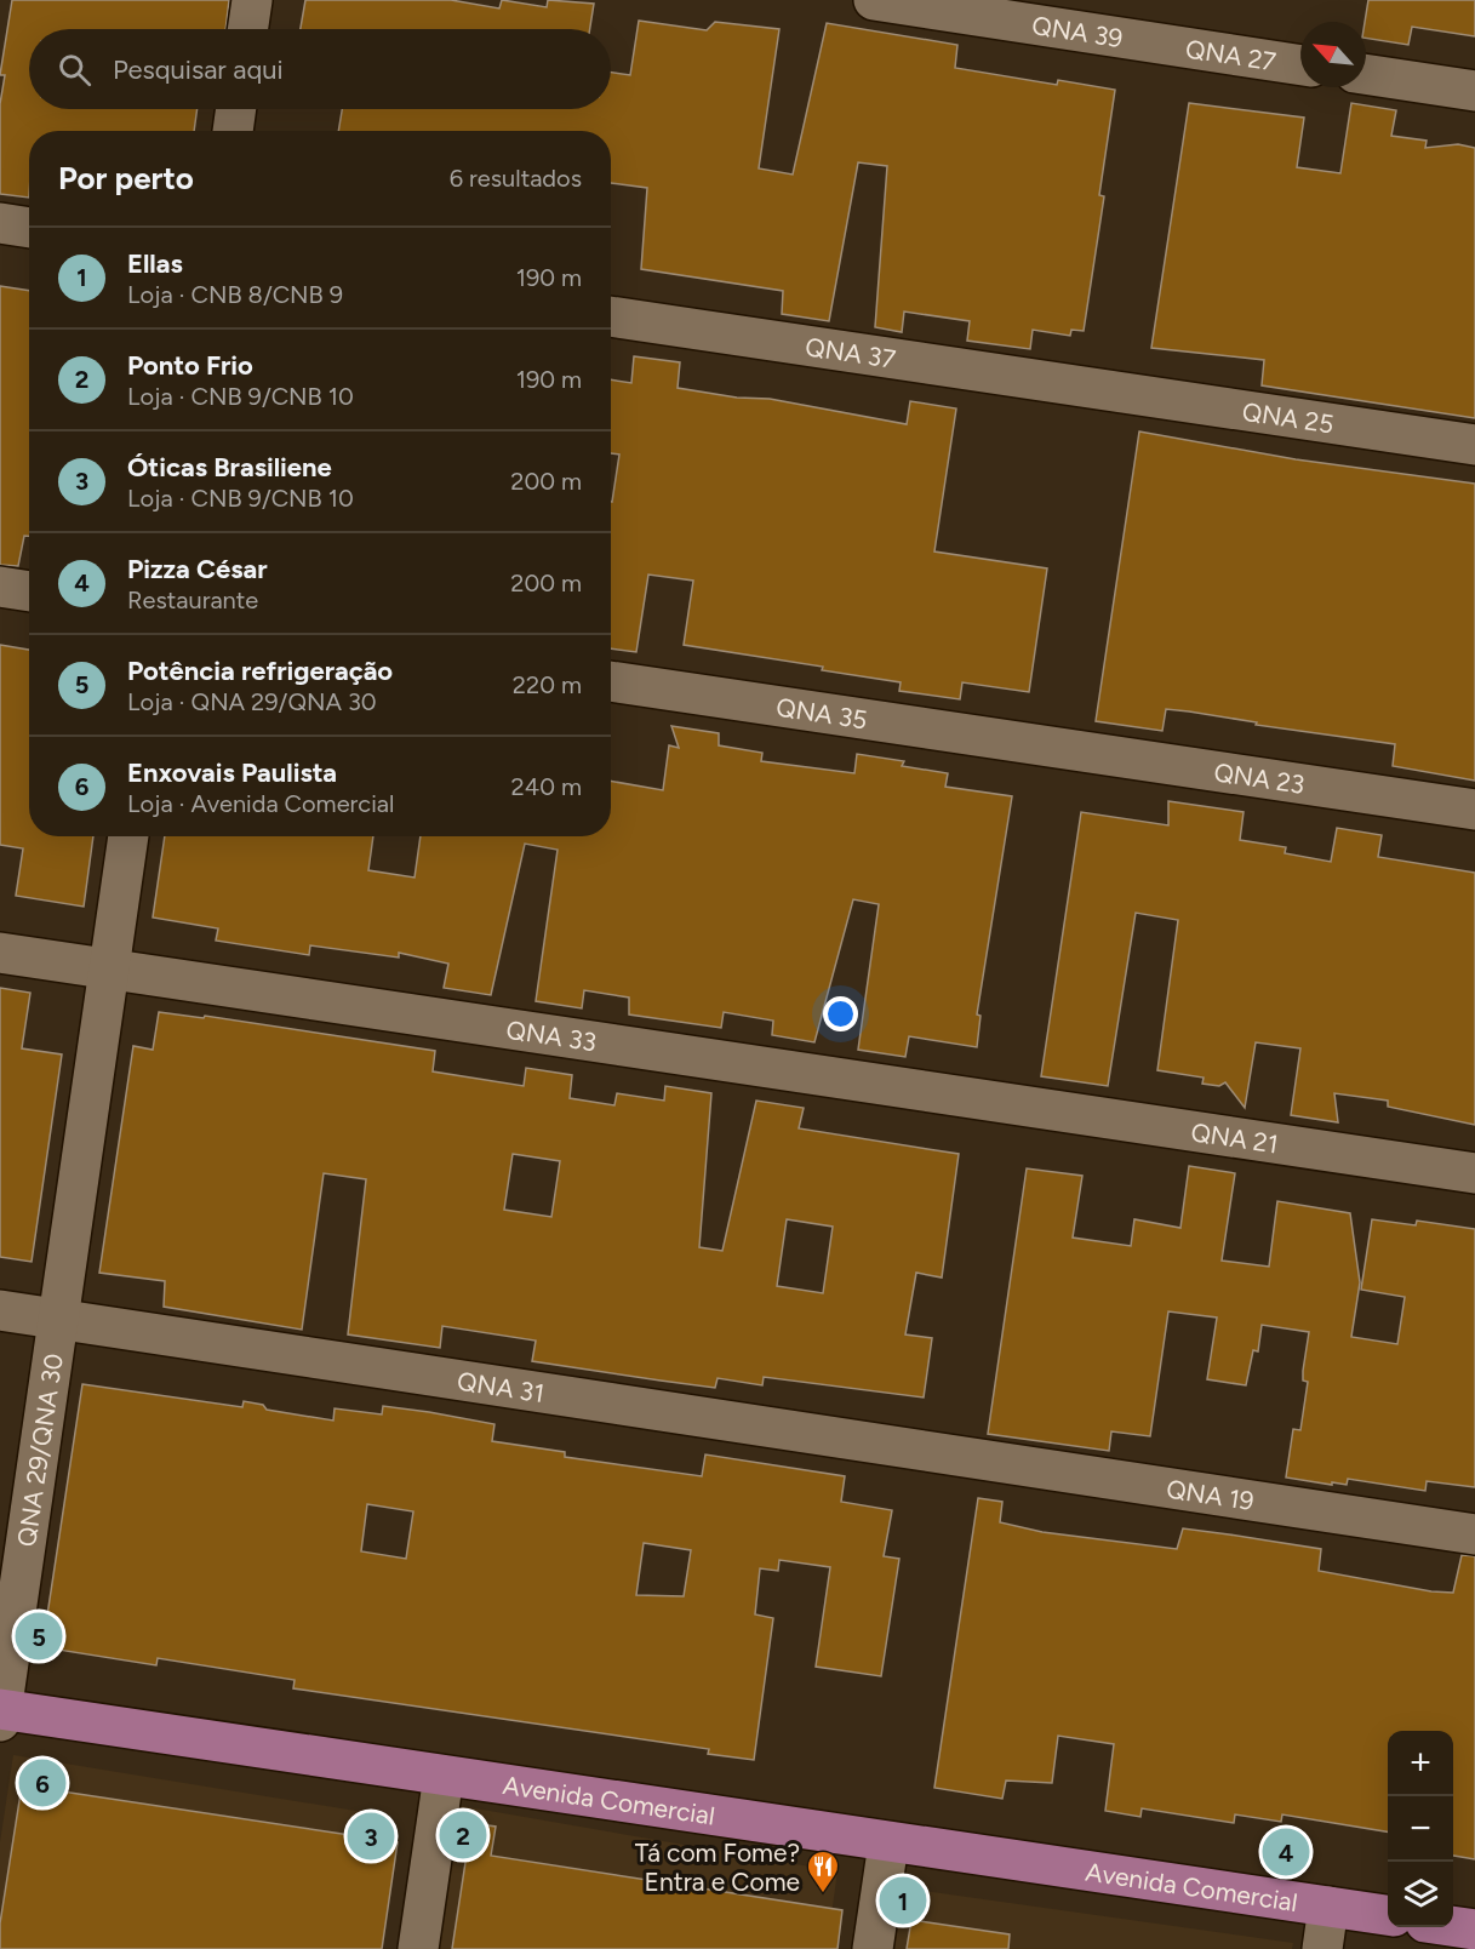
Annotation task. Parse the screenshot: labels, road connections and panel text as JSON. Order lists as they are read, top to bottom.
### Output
{
  "streets": {
    "main road": ["Avenida Comercial"],
    "street": [
      "QNA 39",
      "QNA 27",
      "QNA 37",
      "QNA 25",
      "QNA 35",
      "QNA 23",
      "QNA 33",
      "QNA 21",
      "QNA 31",
      "QNA 29/QNA 30",
      "QNA 19"
    ]
  },
  "crossings": [
    ["QNA 39", "QNA 27"],
    ["QNA 37", "QNA 25"],
    ["QNA 35", "QNA 23"],
    ["QNA 33", "QNA 21"],
    ["QNA 33", "QNA 29/QNA 30"],
    ["QNA 31", "QNA 29/QNA 30"],
    ["QNA 31", "QNA 19"],
    ["QNA 29/QNA 30", "Avenida Comercial"]
  ],
  "places": {
    "restaurant": ["Tá com Fome? Entra e Come"]
  },
  "north": "top left",
  "page": {
    "search": "Pesquisar aqui",
    "heading": ["Por perto", "6 resultados"],
    "list": [
      {
        "mark": "1",
        "name": "Ellas",
        "note": "Loja · CNB 8/CNB 9",
        "value": "190 m"
      },
      {
        "mark": "2",
        "name": "Ponto Frio",
        "note": "Loja · CNB 9/CNB 10",
        "value": "190 m"
      },
      {
        "mark": "3",
        "name": "Óticas Brasiliene",
        "note": "Loja · CNB 9/CNB 10",
        "value": "200 m"
      },
      {
        "mark": "4",
        "name": "Pizza César",
        "note": "Restaurante",
        "value": "200 m"
      },
      {
        "mark": "5",
        "name": "Potência refrigeração",
        "note": "Loja · QNA 29/QNA 30",
        "value": "220 m"
      },
      {
        "mark": "6",
        "name": "Enxovais Paulista",
        "note": "Loja · Avenida Comercial",
        "value": "240 m"
      }
    ],
    "pins": [
      "5",
      "6",
      "2",
      "3",
      "4",
      "1"
    ],
    "map_buttons": ["+", "−"]
  }
}
